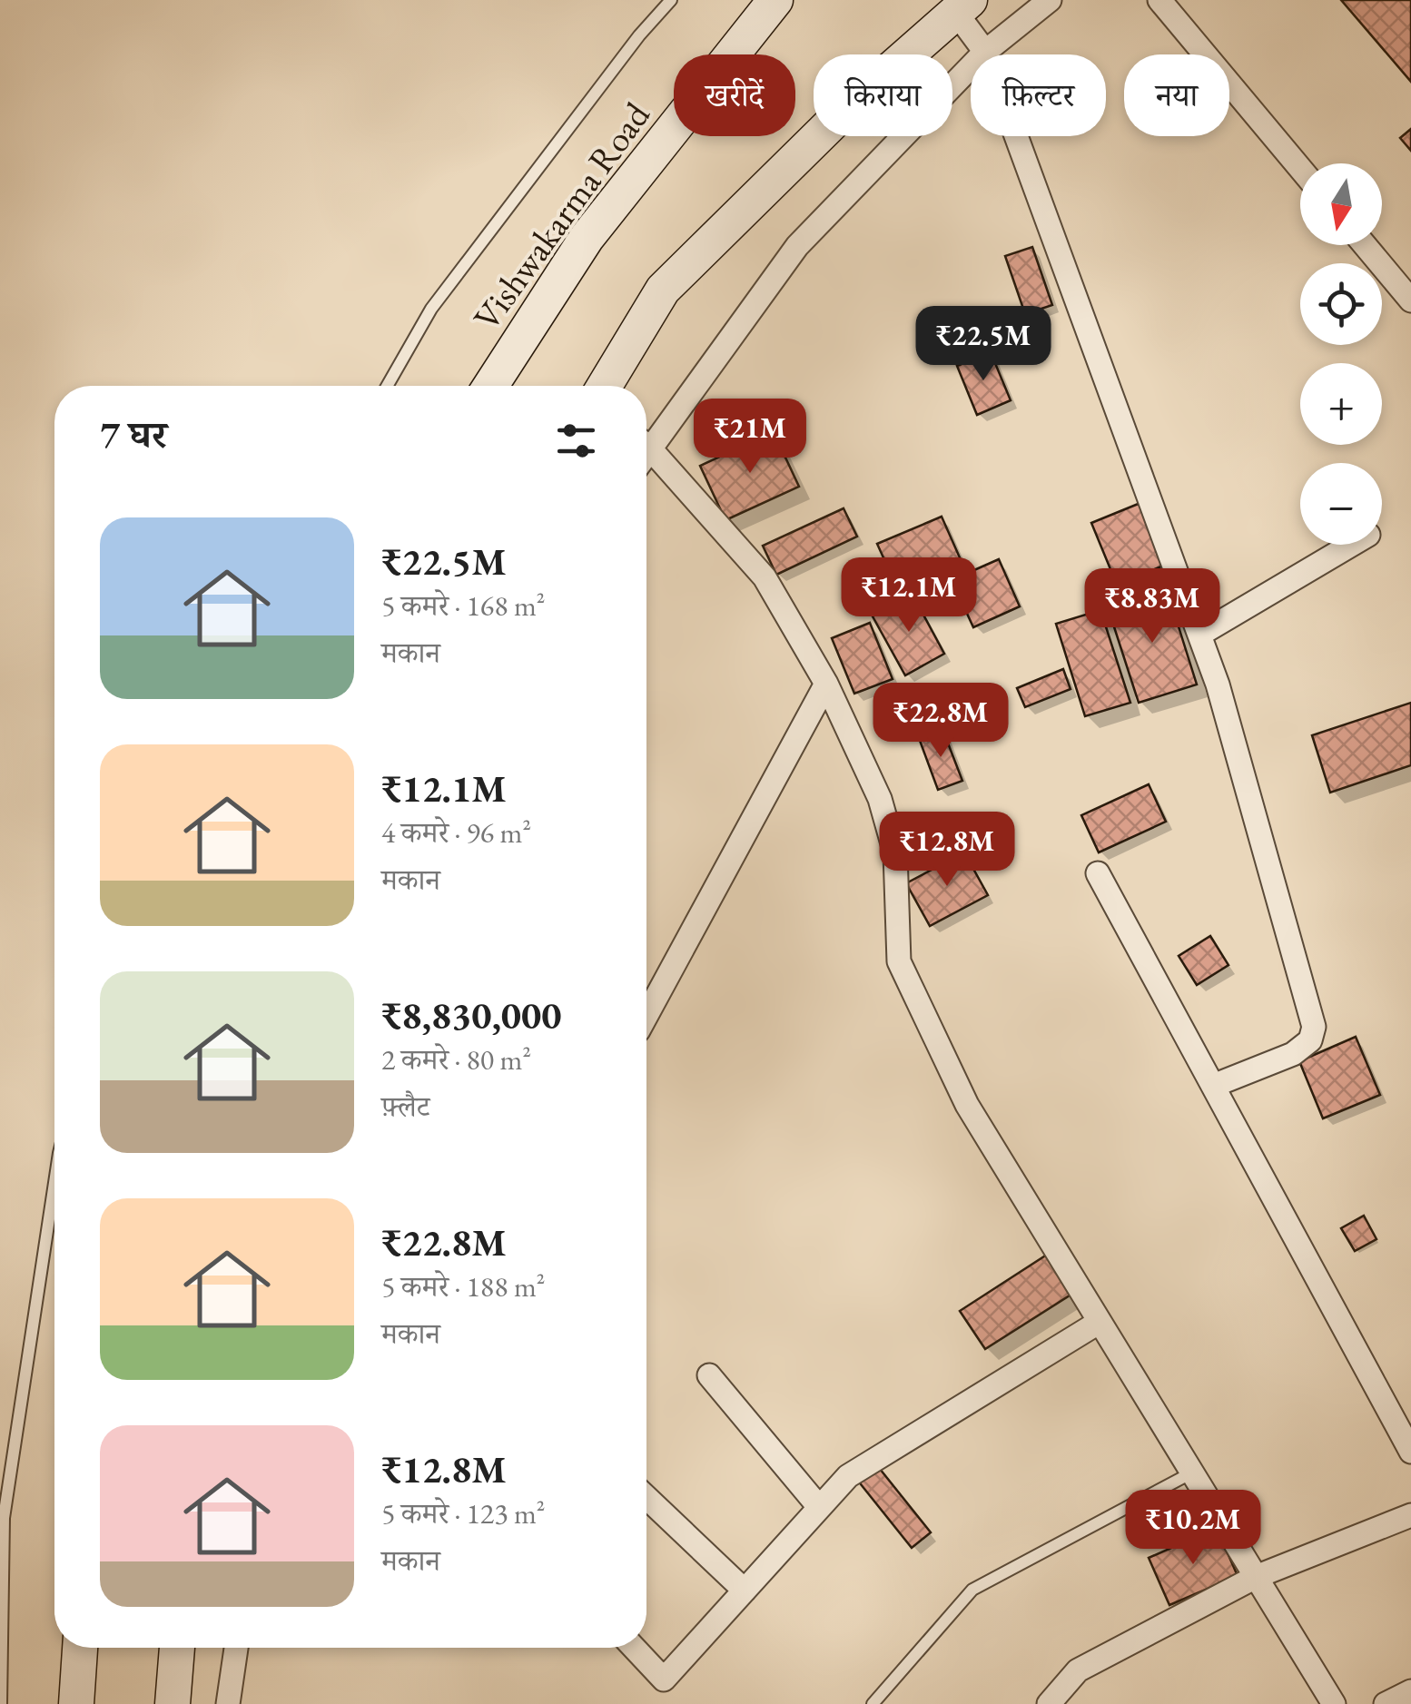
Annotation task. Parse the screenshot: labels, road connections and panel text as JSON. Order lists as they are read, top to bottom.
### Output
{
  "streets": {
    "main road": ["Vishwakarma Road"]
  },
  "north": "bottom",
  "page": {
    "chip": [
      "खरीदें",
      "किराया",
      "फ़िल्टर",
      "नया"
    ],
    "map_buttons": ["+", "−"],
    "price": [
      "₹22.5M",
      "₹21M",
      "₹12.1M",
      "₹8.83M",
      "₹22.8M",
      "₹12.8M",
      "₹10.2M"
    ],
    "heading": "7 घर",
    "list": [
      {
        "name": "₹22.5M",
        "note": "5 कमरे · 168 m² · मकान"
      },
      {
        "name": "₹12.1M",
        "note": "4 कमरे · 96 m² · मकान"
      },
      {
        "name": "₹8,830,000",
        "note": "2 कमरे · 80 m² · फ़्लैट"
      },
      {
        "name": "₹22.8M",
        "note": "5 कमरे · 188 m² · मकान"
      },
      {
        "name": "₹12.8M",
        "note": "5 कमरे · 123 m² · मकान"
      }
    ]
  }
}
